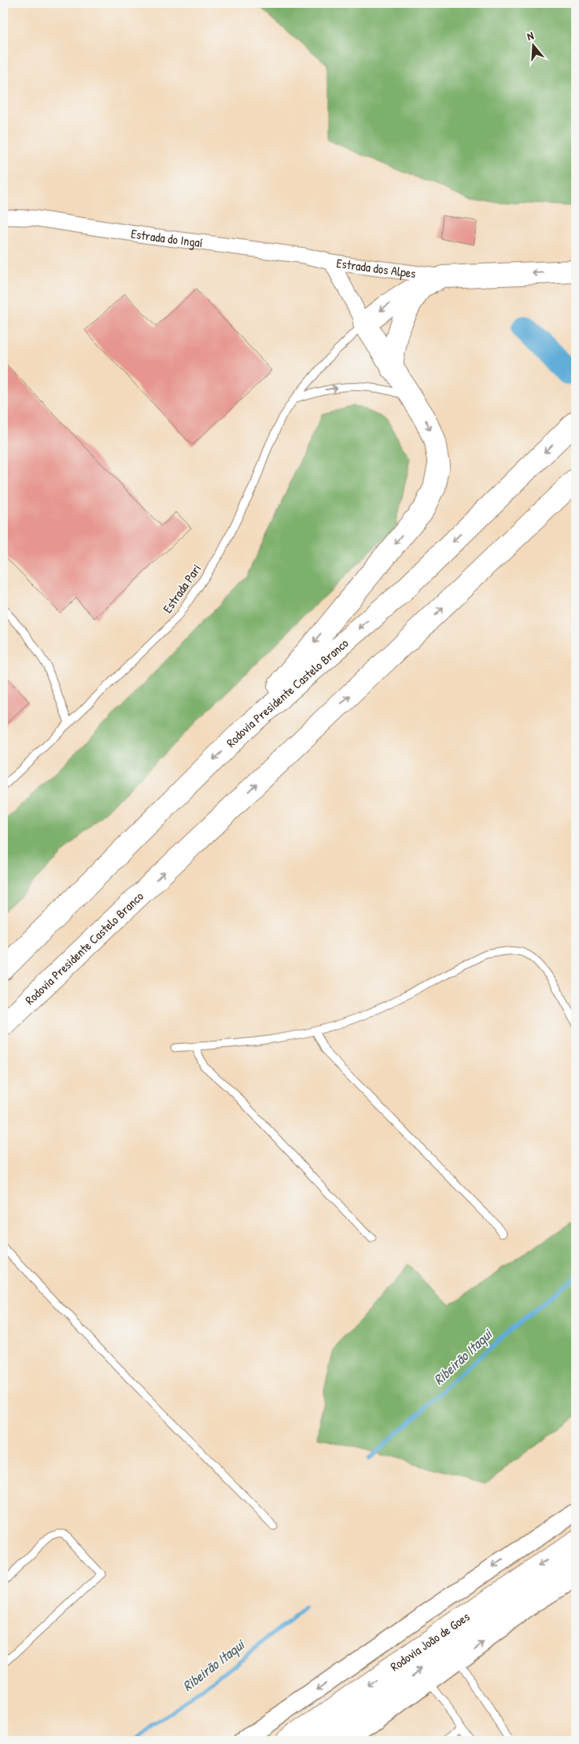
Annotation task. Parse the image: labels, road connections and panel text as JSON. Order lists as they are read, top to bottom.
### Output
{
  "streets": {
    "highway": ["Rodovia Presidente Castelo Branco", "Rodovia João de Goes"],
    "street": ["Estrada do Ingaí", "Estrada dos Alpes"],
    "lane": ["Estrada Pari"]
  },
  "crossings": [
    ["Estrada do Ingaí", "Estrada dos Alpes"],
    ["Estrada dos Alpes", "Estrada Pari"]
  ],
  "water": ["Ribeirão Itaqui"],
  "north": "top"
}
